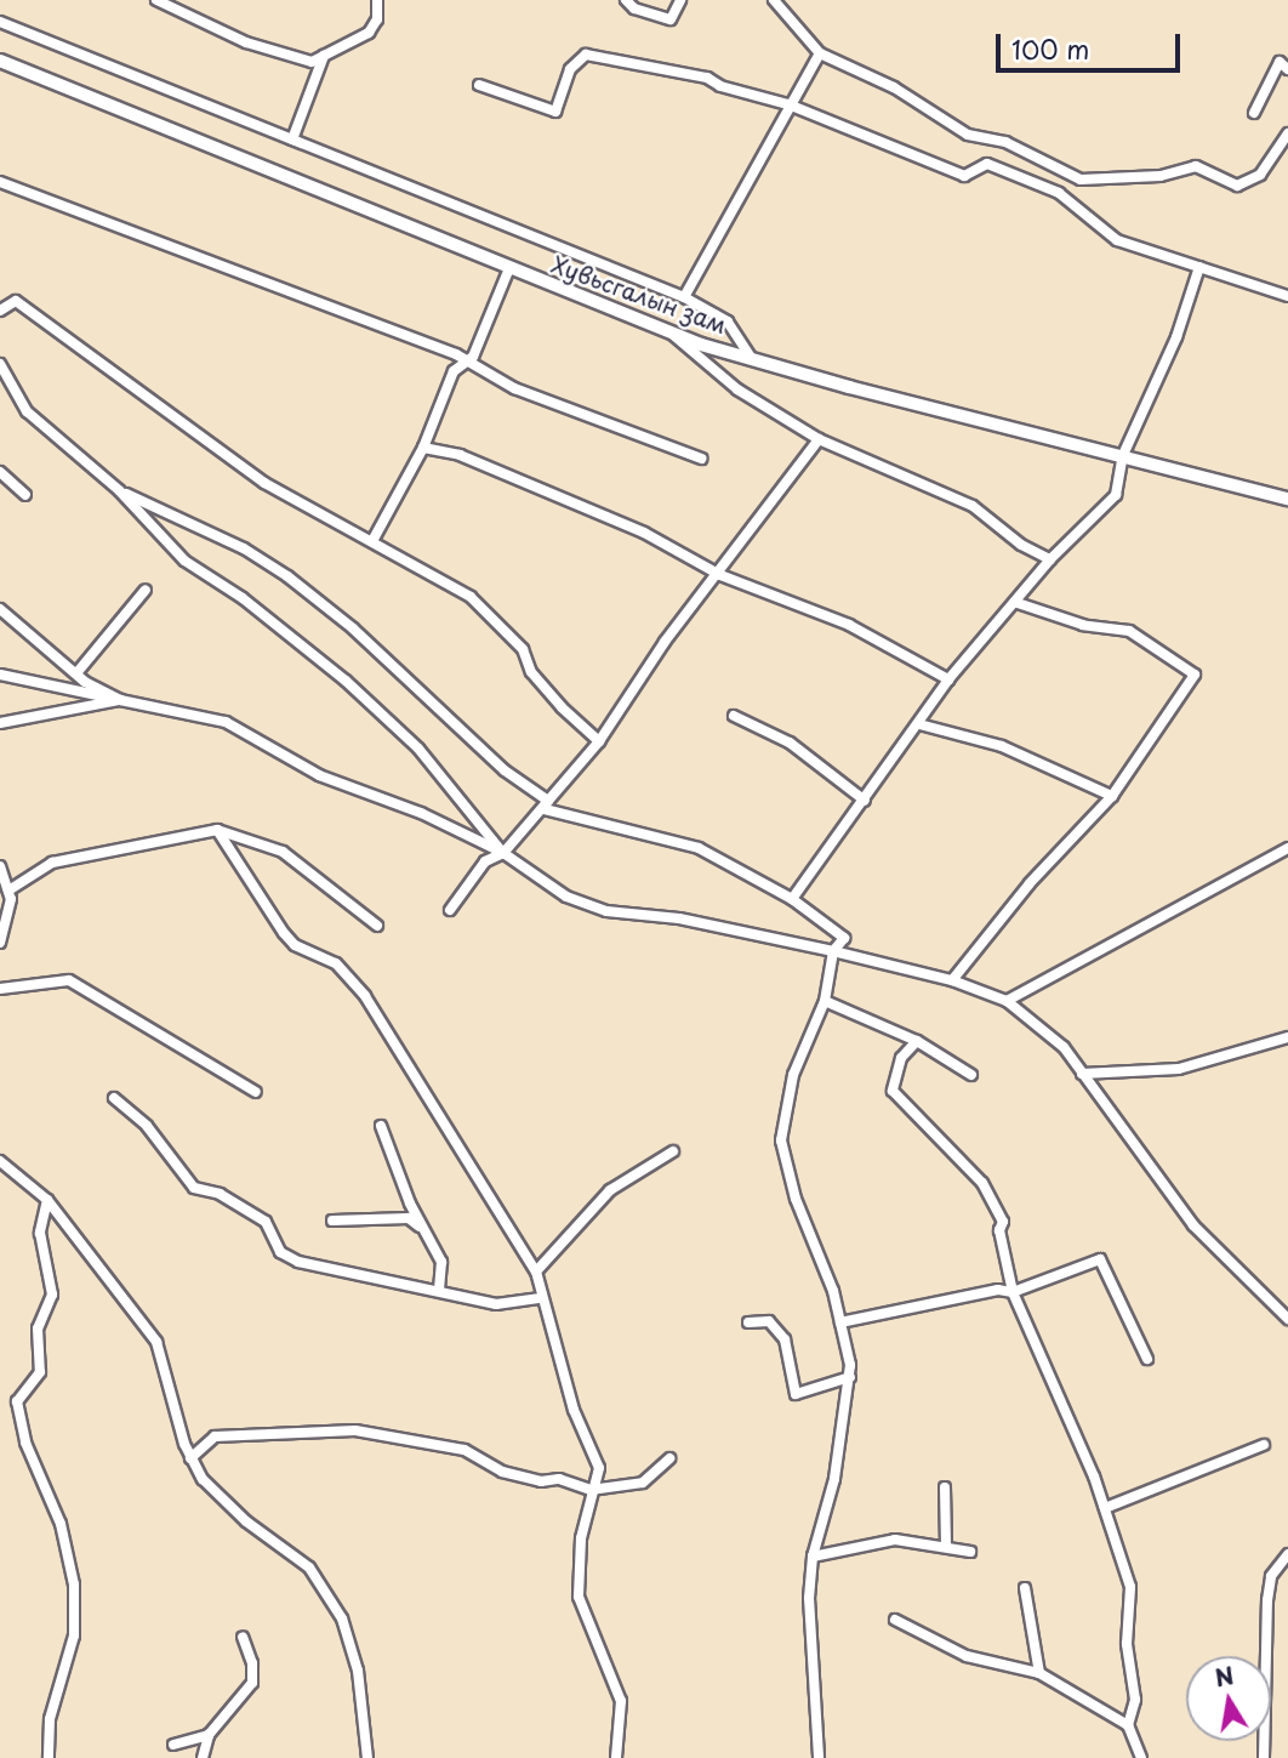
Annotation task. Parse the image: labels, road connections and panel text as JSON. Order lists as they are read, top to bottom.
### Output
{
  "streets": {
    "main road": ["Хувьсгалын зам"]
  },
  "scale_bar": "100 m",
  "north": "top"
}
